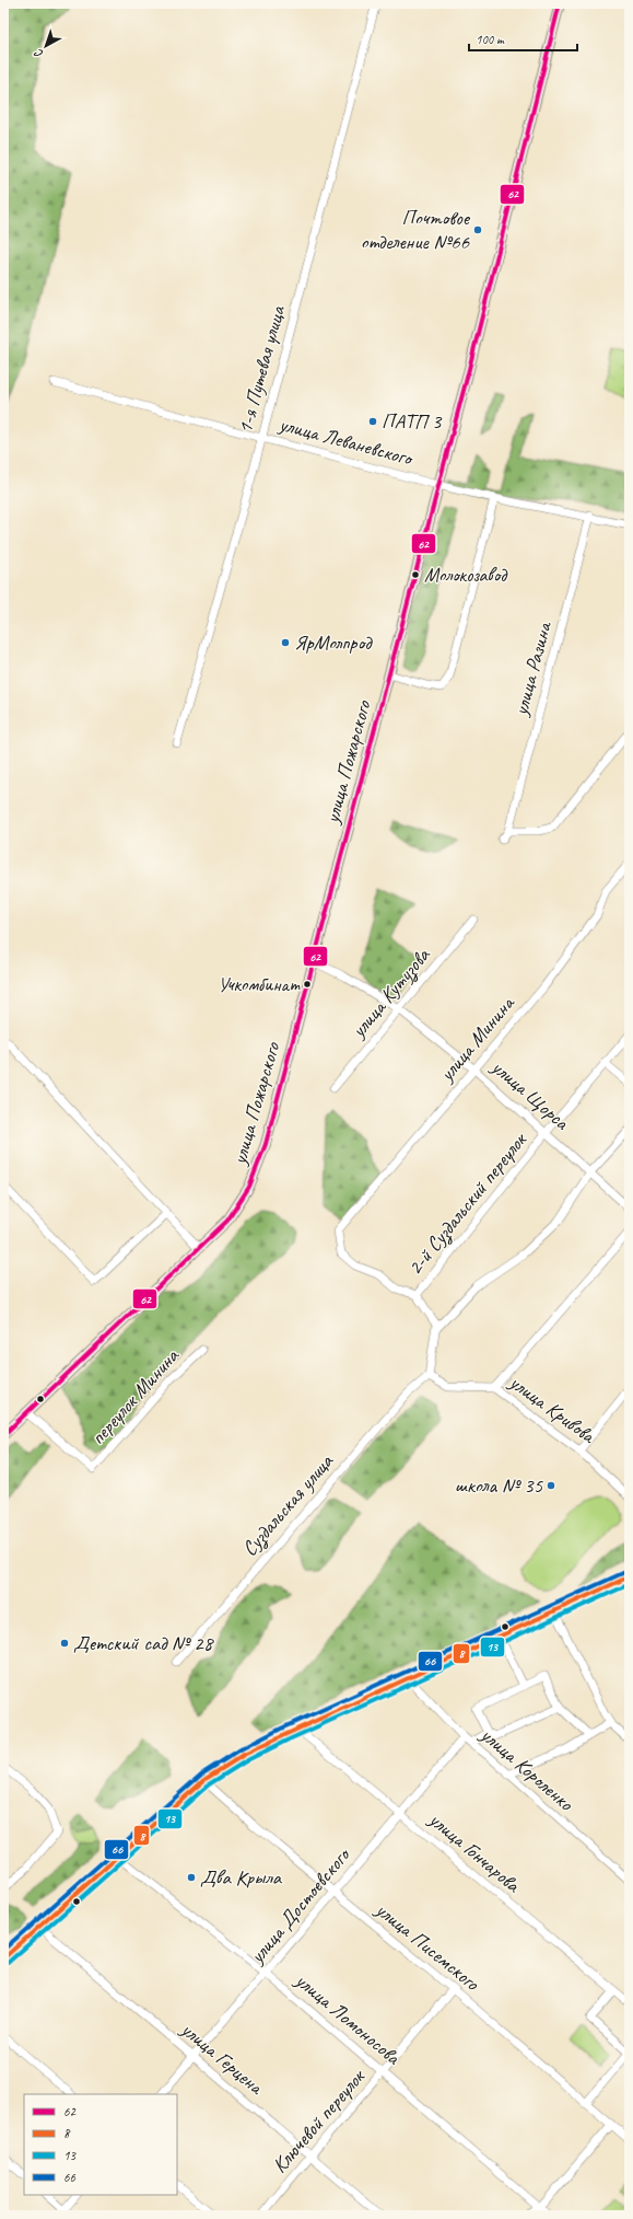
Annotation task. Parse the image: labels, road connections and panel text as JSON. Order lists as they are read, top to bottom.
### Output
{
  "streets": {
    "street": [
      "1-я Путевая улица",
      "улица Леваневского",
      "улица Разина",
      "улица Пожарского",
      "улица Кутузова",
      "улица Минина",
      "улица Щорса",
      "2-й Суздальский переулок",
      "переулок Минина",
      "улица Кривова",
      "Суздальская улица",
      "улица Короленко",
      "улица Гончарова",
      "улица Достоевского",
      "улица Писемского",
      "улица Ломоносова",
      "улица Герцена",
      "Ключевой переулок"
    ]
  },
  "crossings": [
    ["1-я Путевая улица", "улица Леваневского"],
    ["улица Леваневского", "улица Разина"],
    ["улица Леваневского", "улица Пожарского"],
    ["улица Пожарского", "улица Щорса"],
    ["улица Пожарского", "переулок Минина"],
    ["улица Кутузова", "улица Щорса"],
    ["улица Минина", "улица Щорса"],
    ["улица Минина", "2-й Суздальский переулок"],
    ["улица Щорса", "2-й Суздальский переулок"],
    ["улица Кривова", "Суздальская улица"],
    ["улица Короленко", "улица Достоевского"],
    ["улица Гончарова", "улица Достоевского"],
    ["улица Достоевского", "улица Писемского"],
    ["улица Достоевского", "улица Ломоносова"],
    ["улица Достоевского", "улица Герцена"],
    ["улица Писемского", "Ключевой переулок"],
    ["улица Ломоносова", "Ключевой переулок"],
    ["улица Герцена", "Ключевой переулок"]
  ],
  "places": [
    "Почтовое отделение №66",
    "ПАТП 3",
    "Молокозавод",
    "ЯрМолпрод",
    "Учкомбинат",
    "школа № 35",
    "Детский сад № 28",
    "Два Крыла"
  ],
  "lines": [
    "transit line 62",
    "transit line 66",
    "transit line 8",
    "transit line 13"
  ],
  "legend": [
    "62",
    "8",
    "13",
    "66"
  ],
  "scale_bar": "100 m",
  "north": "bottom left"
}
